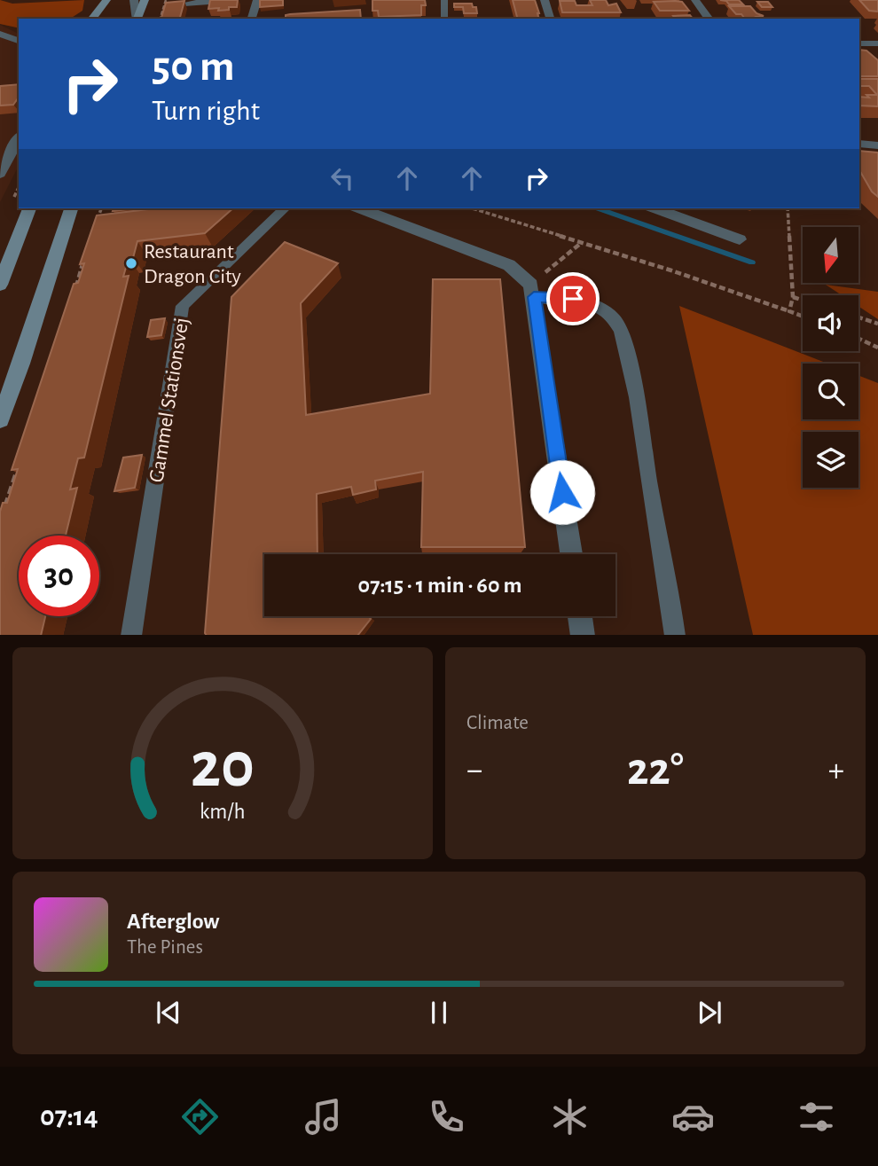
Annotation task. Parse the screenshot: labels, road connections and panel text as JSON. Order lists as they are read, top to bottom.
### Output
{
  "streets": {
    "lane": ["Gammel Stationsvej"]
  },
  "places": ["Restaurant Dragon City"],
  "north": "bottom",
  "page": {
    "turn": ["50 m", "Turn right"],
    "limit": "30",
    "trip": "07:15 · 1 min · 60 m",
    "tile": "Climate",
    "heat": ["−", "22°", "+"],
    "song": ["Afterglow", "The Pines"],
    "tabs": "07:14",
    "gauge": ["20", "km/h"]
  }
}
